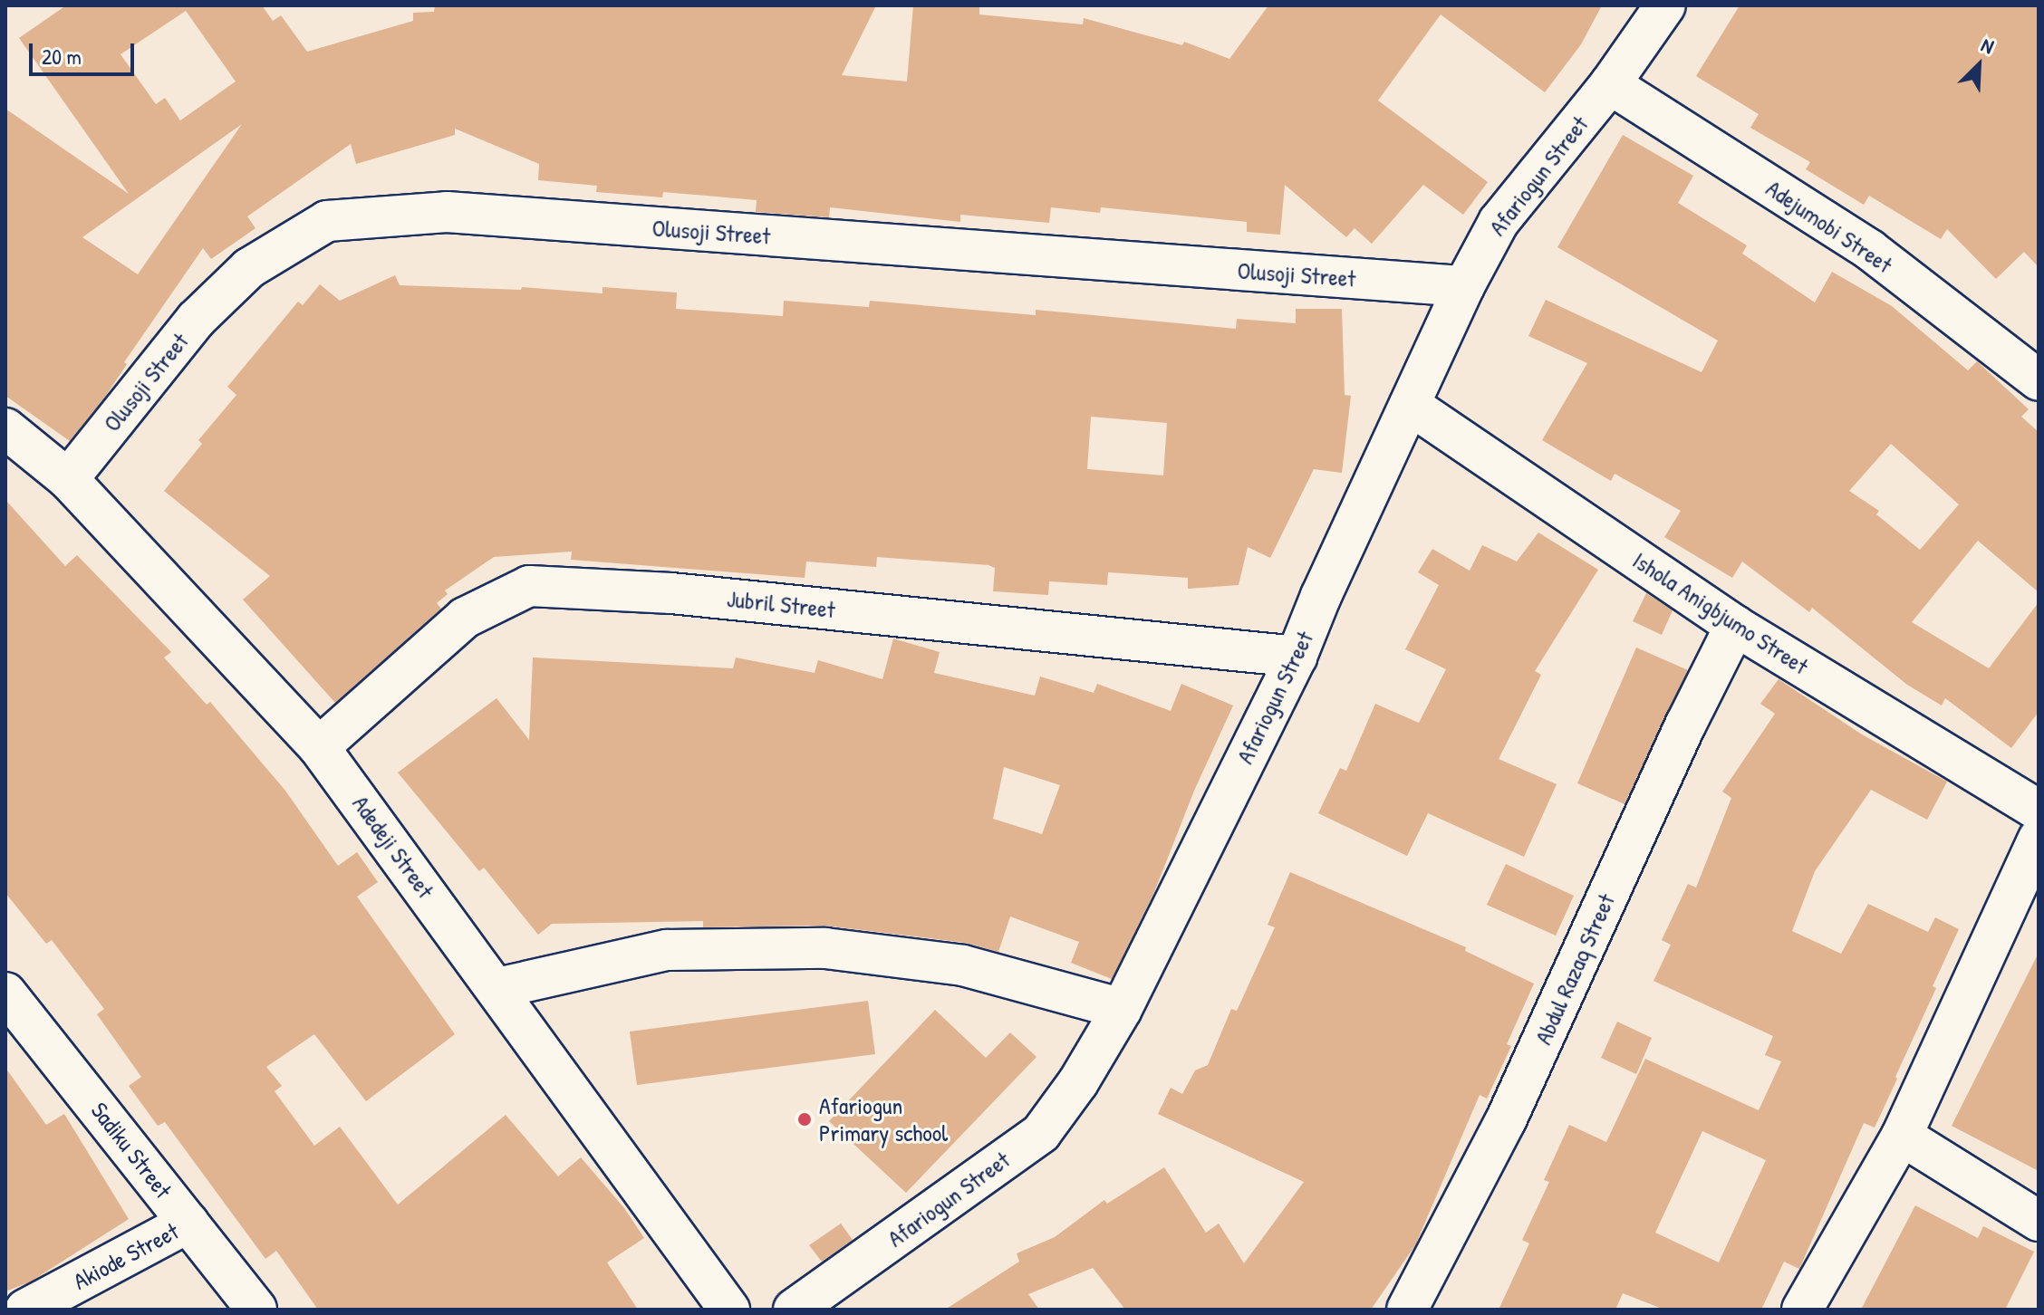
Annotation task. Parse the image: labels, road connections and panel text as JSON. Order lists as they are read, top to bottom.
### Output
{
  "streets": {
    "street": [
      "Afariogun Street",
      "Adejumobi Street",
      "Olusoji Street",
      "Jubril Street",
      "Ishola Anigbjumo Street",
      "Adedeji Street",
      "Abdul Razaq Street",
      "Sadiku Street",
      "Akiode Street"
    ]
  },
  "crossings": [
    ["Afariogun Street", "Adejumobi Street"],
    ["Afariogun Street", "Olusoji Street"],
    ["Afariogun Street", "Jubril Street"],
    ["Afariogun Street", "Ishola Anigbjumo Street"],
    ["Olusoji Street", "Adedeji Street"],
    ["Jubril Street", "Adedeji Street"],
    ["Ishola Anigbjumo Street", "Abdul Razaq Street"],
    ["Sadiku Street", "Akiode Street"]
  ],
  "places": ["Afariogun Primary school"],
  "scale_bar": "20 m",
  "north": "top right"
}
